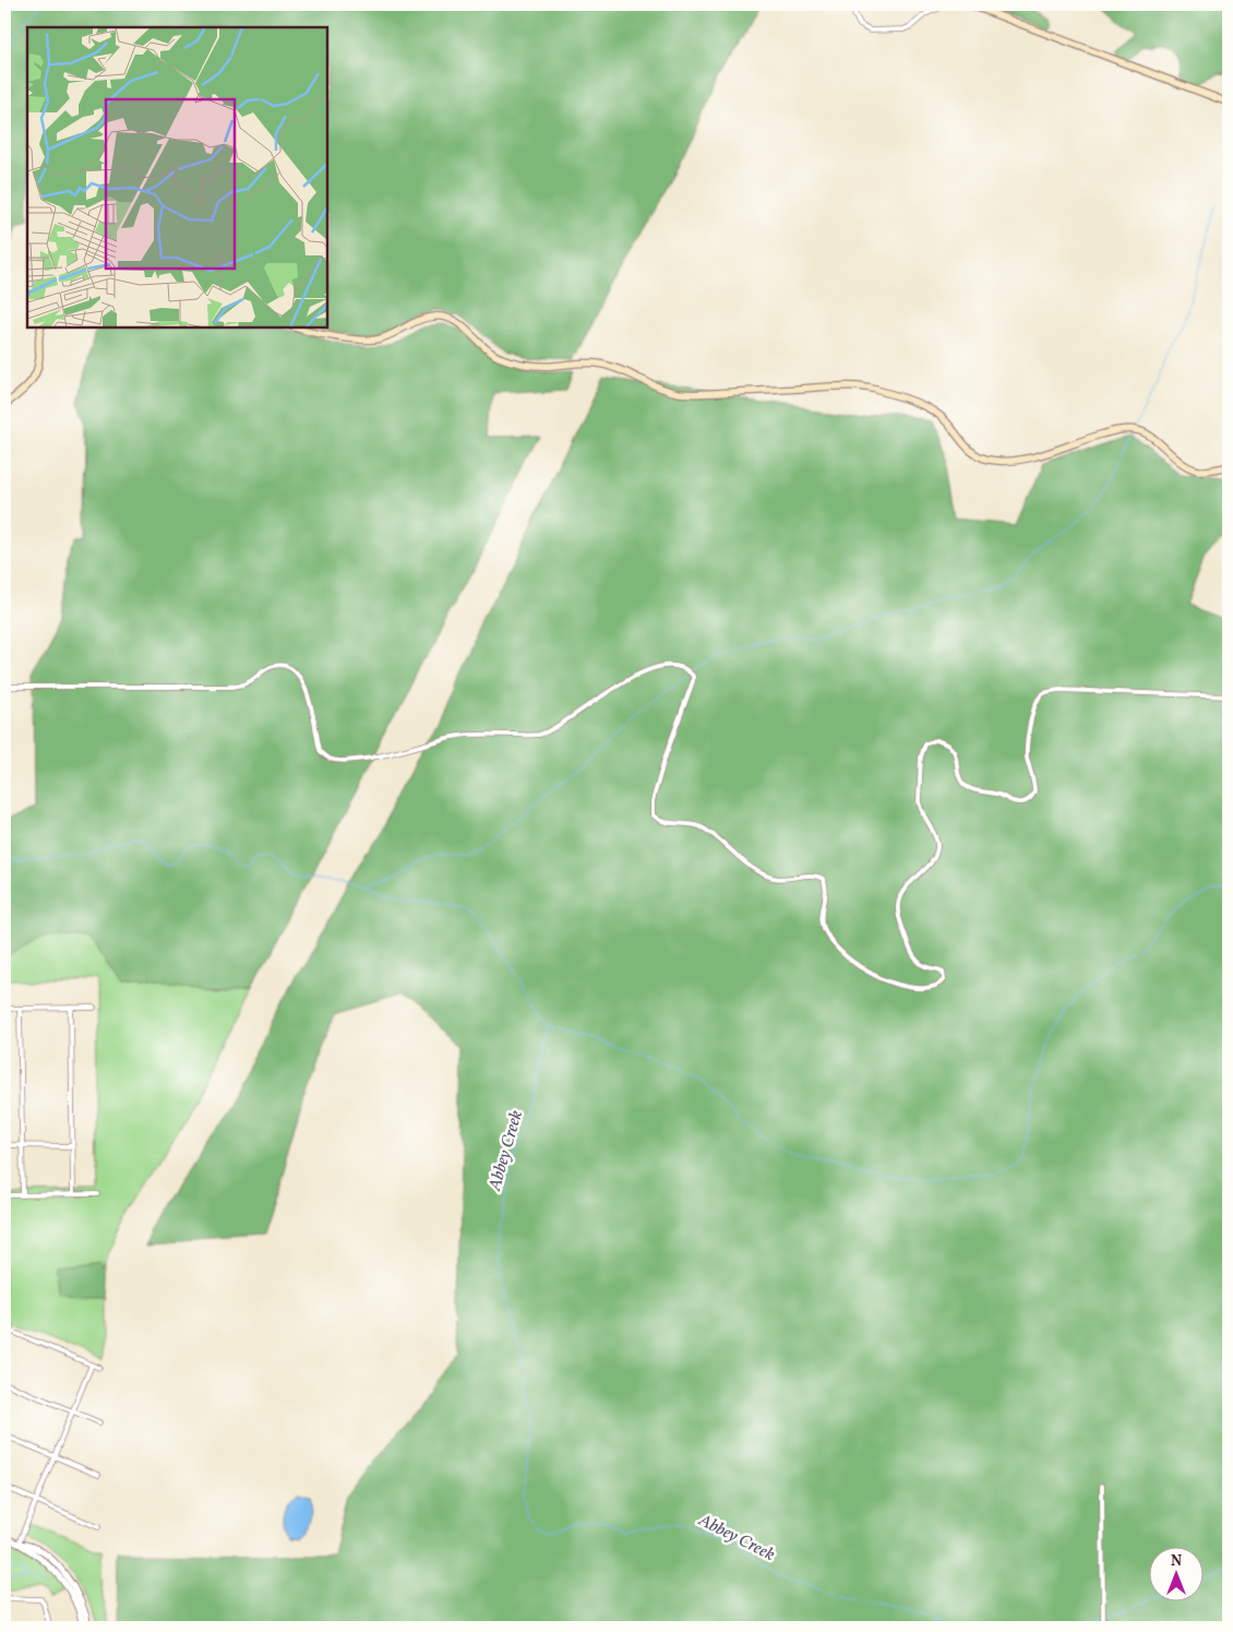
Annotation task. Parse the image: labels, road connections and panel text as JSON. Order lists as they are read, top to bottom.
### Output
{
  "water": ["Abbey Creek"],
  "north": "top"
}
